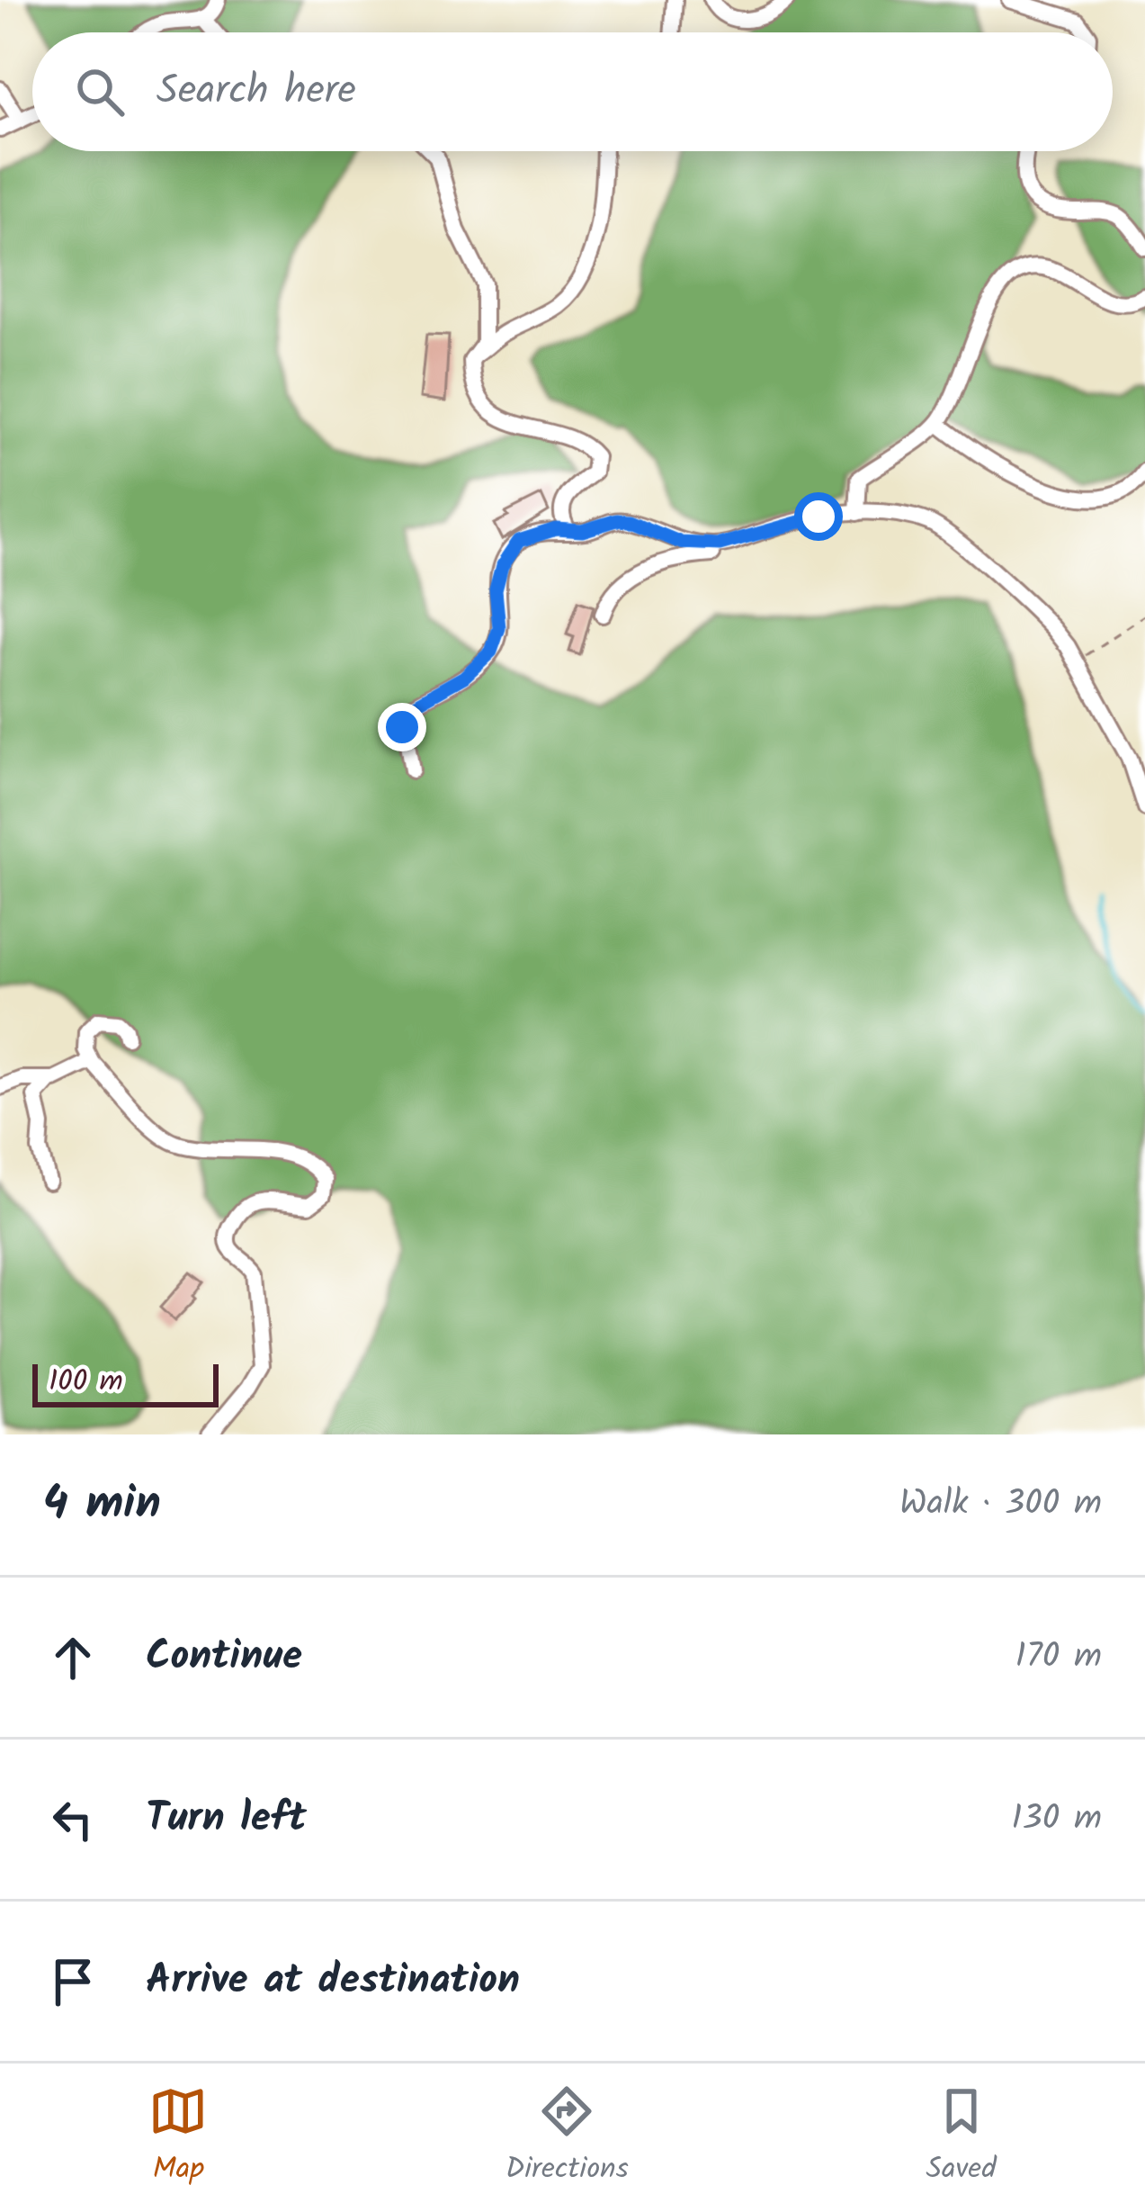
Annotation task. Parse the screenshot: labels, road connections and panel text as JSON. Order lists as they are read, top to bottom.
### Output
{
  "scale_bar": "100 m",
  "page": {
    "search": "Search here",
    "scale": "100 m",
    "heading": ["4 min", "Walk · 300 m"],
    "list": [
      ["Continue", "170 m"],
      ["Turn left", "130 m"],
      "Arrive at destination"
    ],
    "nav": ["Map", "Directions", "Saved"]
  }
}
